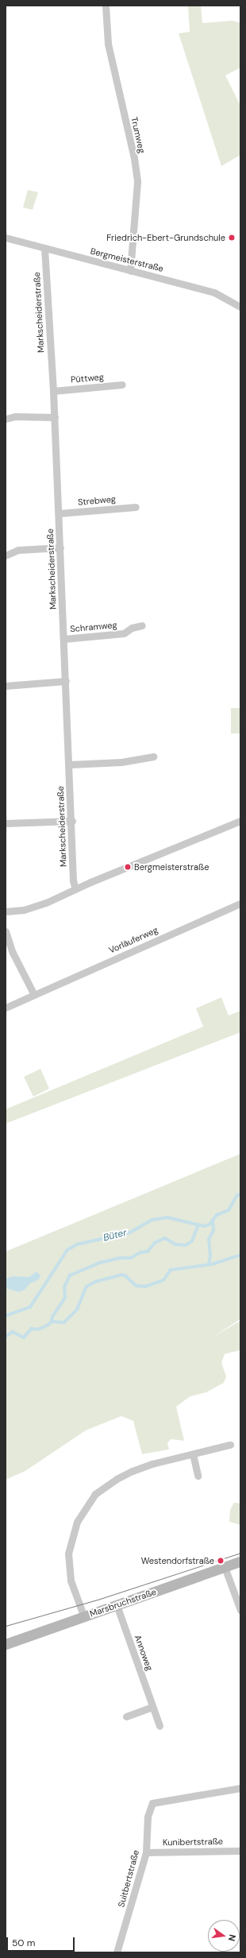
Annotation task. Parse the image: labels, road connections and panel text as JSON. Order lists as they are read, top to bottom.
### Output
{
  "streets": {
    "street": [
      "Trumweg",
      "Bergmeisterstraße",
      "Markscheiderstraße",
      "Püttweg",
      "Strebweg",
      "Schramweg",
      "Vorläuferweg",
      "Marsbruchstraße",
      "Annoweg",
      "Kunibertstraße",
      "Suitbertstraße"
    ]
  },
  "crossings": [
    ["Trumweg", "Bergmeisterstraße"],
    ["Bergmeisterstraße", "Markscheiderstraße"],
    ["Markscheiderstraße", "Püttweg"],
    ["Markscheiderstraße", "Strebweg"],
    ["Markscheiderstraße", "Schramweg"],
    ["Marsbruchstraße", "Annoweg"],
    ["Kunibertstraße", "Suitbertstraße"]
  ],
  "water": ["Büter"],
  "places": ["Friedrich-Ebert-Grundschule", "Bergmeisterstraße", "Westendorfstraße"],
  "scale_bar": "50 m",
  "north": "right"
}
